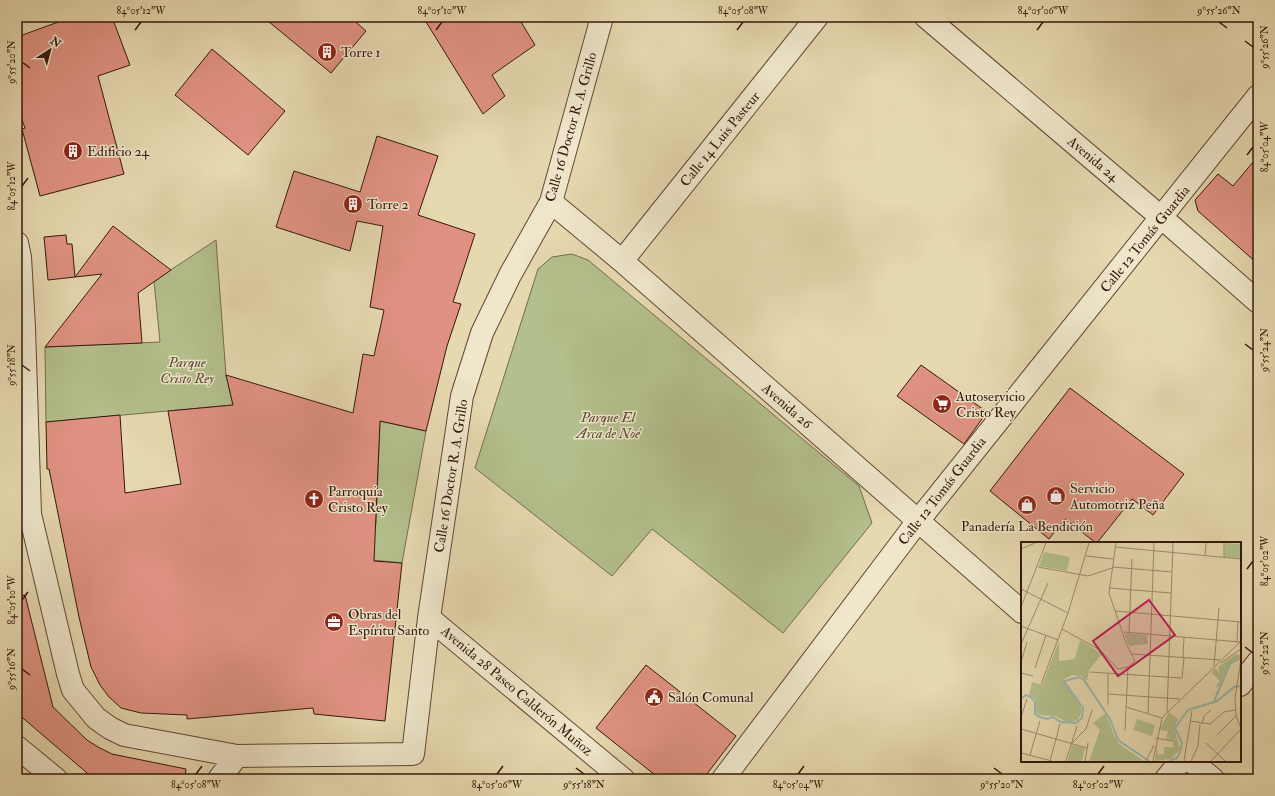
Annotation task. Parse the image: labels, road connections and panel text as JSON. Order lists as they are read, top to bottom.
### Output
{
  "streets": {
    "street": [
      "Calle 16 Doctor R. A. Grillo",
      "Calle 14 Luis Pasteur",
      "Avenida 24",
      "Calle 12 Tomás Guardia",
      "Avenida 26",
      "Avenida 28 Paseo Calderón Muñoz"
    ]
  },
  "crossings": [
    ["Calle 16 Doctor R. A. Grillo", "Avenida 26"],
    ["Calle 16 Doctor R. A. Grillo", "Avenida 28 Paseo Calderón Muñoz"],
    ["Calle 14 Luis Pasteur", "Avenida 26"],
    ["Avenida 24", "Calle 12 Tomás Guardia"],
    ["Calle 12 Tomás Guardia", "Avenida 26"]
  ],
  "parks": ["Parque Cristo Rey", "Parque El Arca de Noé"],
  "places": {
    "building": ["Torre 1", "Edificio 24", "Torre 2"],
    "supermarket": ["Autoservicio Cristo Rey"],
    "shop": ["Servicio Automotriz Peña", "Panadería La Bendición"],
    "church": ["Parroquia Cristo Rey"],
    "office": ["Obras del Espíritu Santo"],
    "public building": ["Salón Comunal"]
  },
  "north": "top right",
  "coordinates": [
    "84°05'12\"W",
    "84°05'10\"W",
    "84°05'08\"W",
    "84°05'06\"W",
    "9°55'26\"N",
    "9°55'20\"N",
    "84°05'04\"W",
    "9°55'24\"N",
    "9°55'18\"N",
    "84°05'02\"W",
    "9°55'22\"N",
    "9°55'16\"N"
  ]
}
